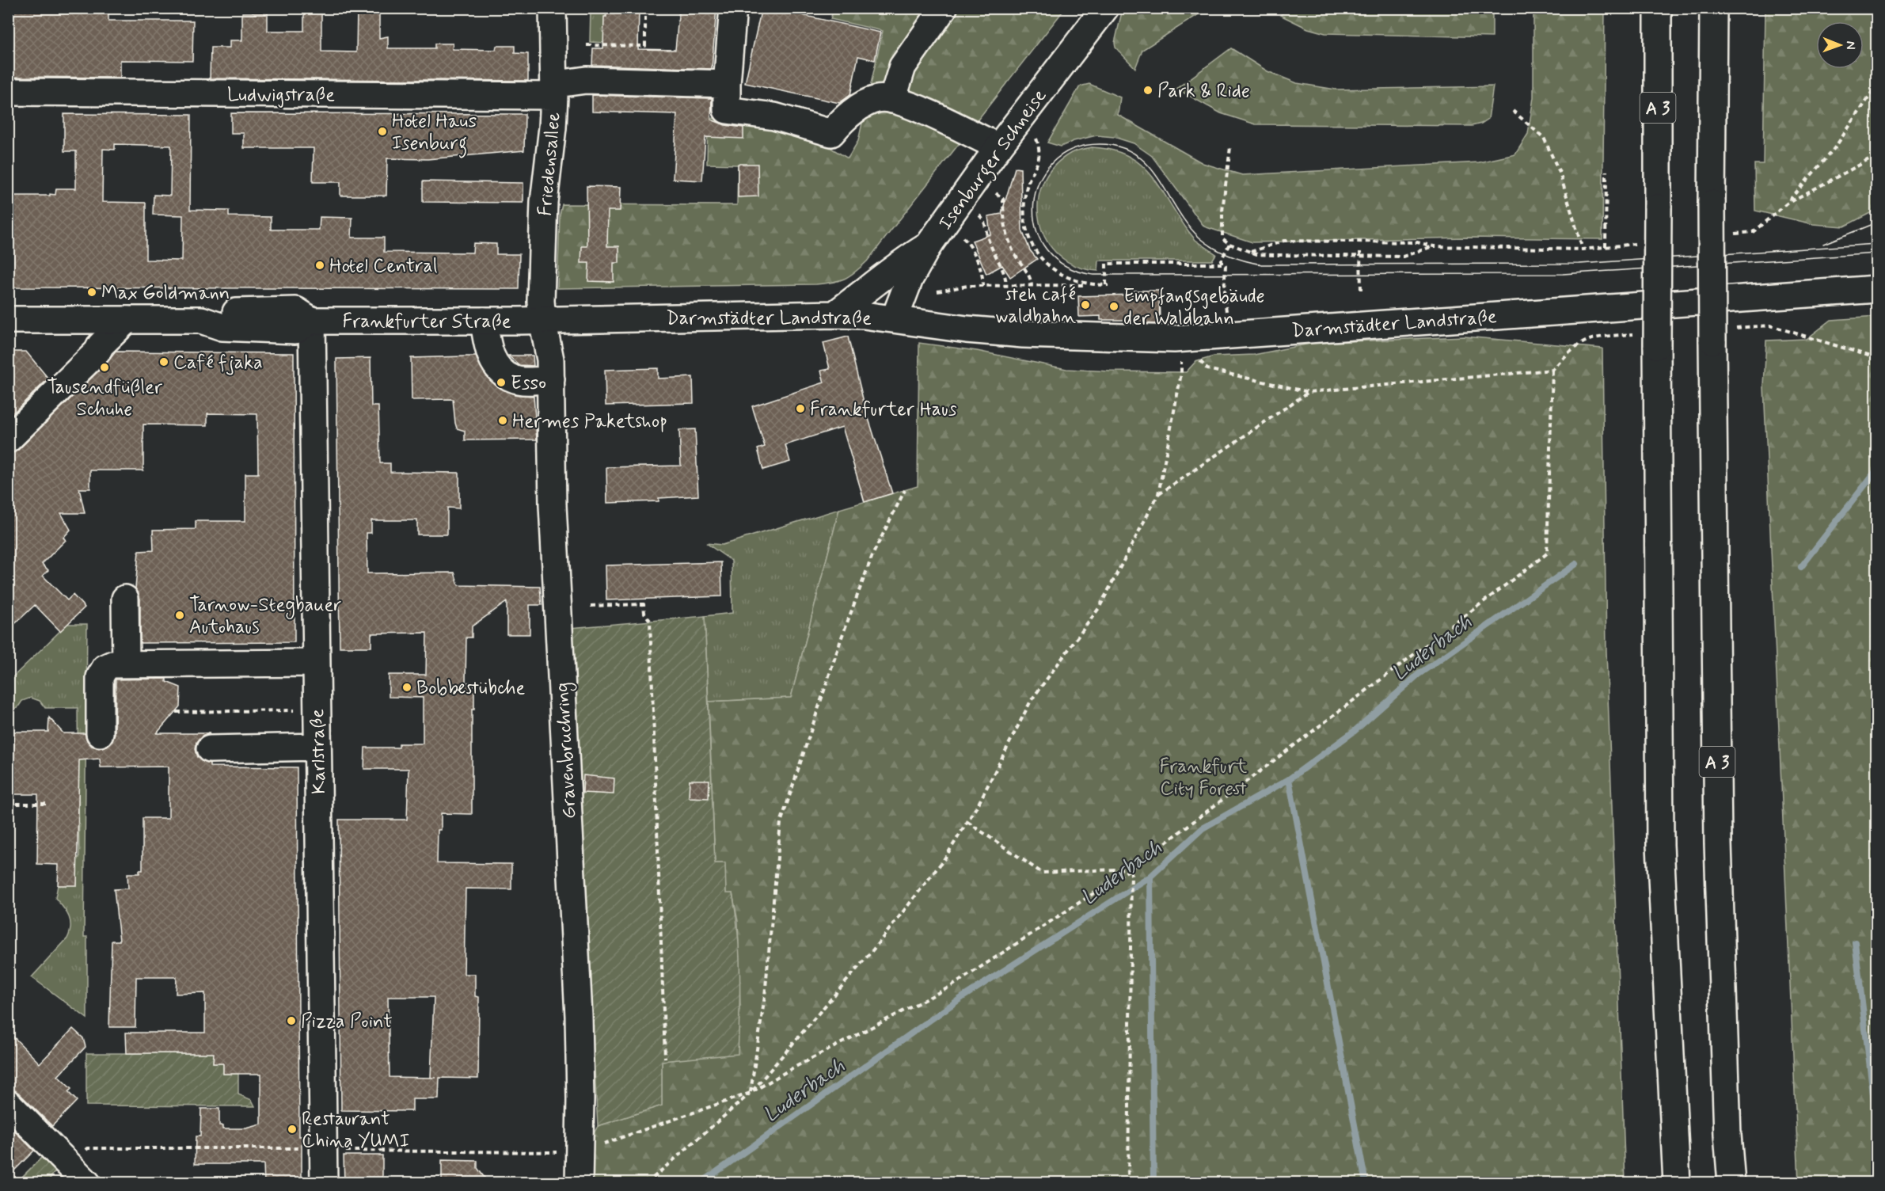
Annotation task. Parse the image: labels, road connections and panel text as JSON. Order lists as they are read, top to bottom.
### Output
{
  "streets": {
    "main road": [
      "Ludwigstraße",
      "A 3",
      "Isenburger Schneise",
      "Friedensallee",
      "Darmstädter Landstraße",
      "Frankfurter Straße",
      "Gravenbruchring",
      "Karlstraße"
    ]
  },
  "crossings": [
    ["Ludwigstraße", "Friedensallee"],
    ["Isenburger Schneise", "Darmstädter Landstraße"],
    ["Friedensallee", "Darmstädter Landstraße"],
    ["Friedensallee", "Frankfurter Straße"],
    ["Friedensallee", "Gravenbruchring"],
    ["Darmstädter Landstraße", "Frankfurter Straße"],
    ["Darmstädter Landstraße", "Gravenbruchring"],
    ["Frankfurter Straße", "Gravenbruchring"],
    ["Frankfurter Straße", "Karlstraße"]
  ],
  "water": ["Luderbach"],
  "parks": ["Frankfurt City Forest"],
  "places": [
    "Park & Ride",
    "Hotel Haus Isenburg",
    "Hotel Central",
    "Max Goldmann",
    "steh café waldbahn",
    "Empfangsgebäude der Waldbahn",
    "Café fjaka",
    "Tausendfüßler Schuhe",
    "Esso",
    "Frankfurter Haus",
    "Hermes Paketshop",
    "Tarnow-Stegbauer Autohaus",
    "Bobbestübche",
    "Pizza Point",
    "Restaurant China YUMI"
  ],
  "north": "right"
}
